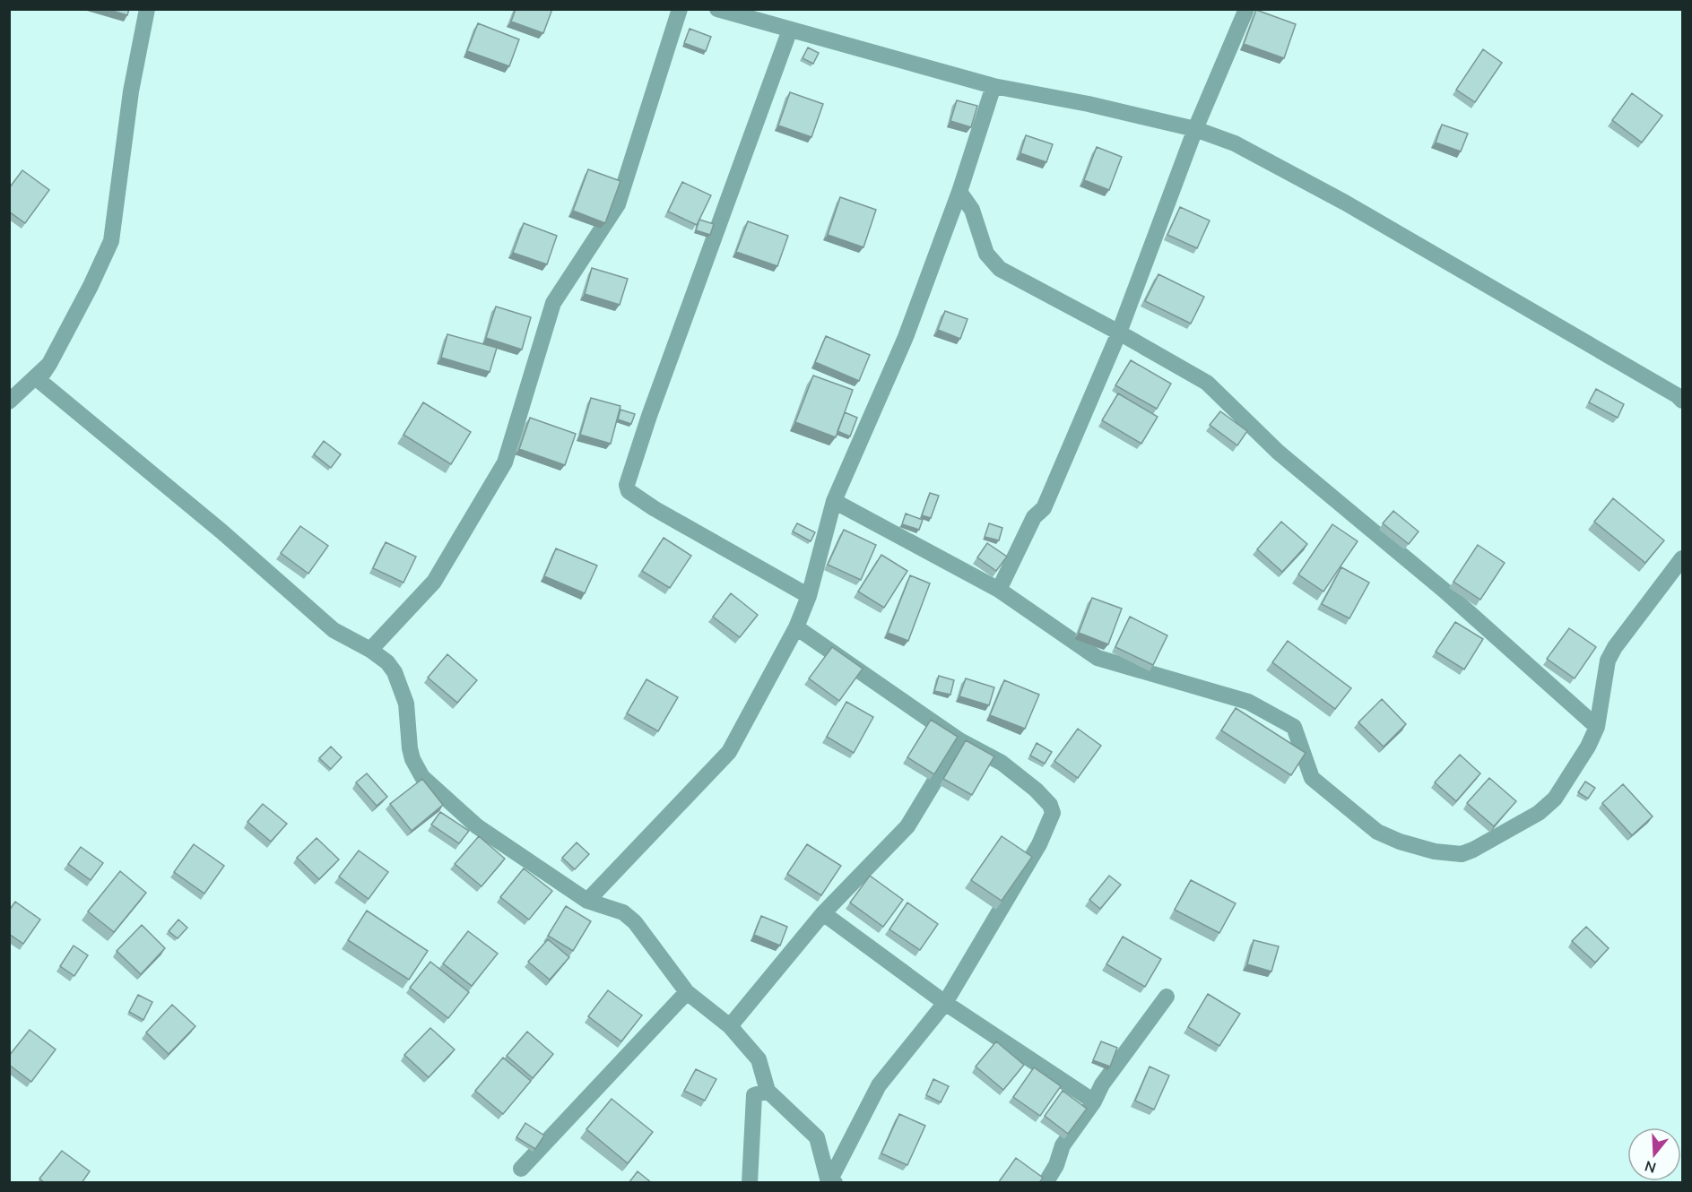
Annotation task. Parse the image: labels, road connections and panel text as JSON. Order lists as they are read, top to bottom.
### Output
{
  "north": "bottom"
}
